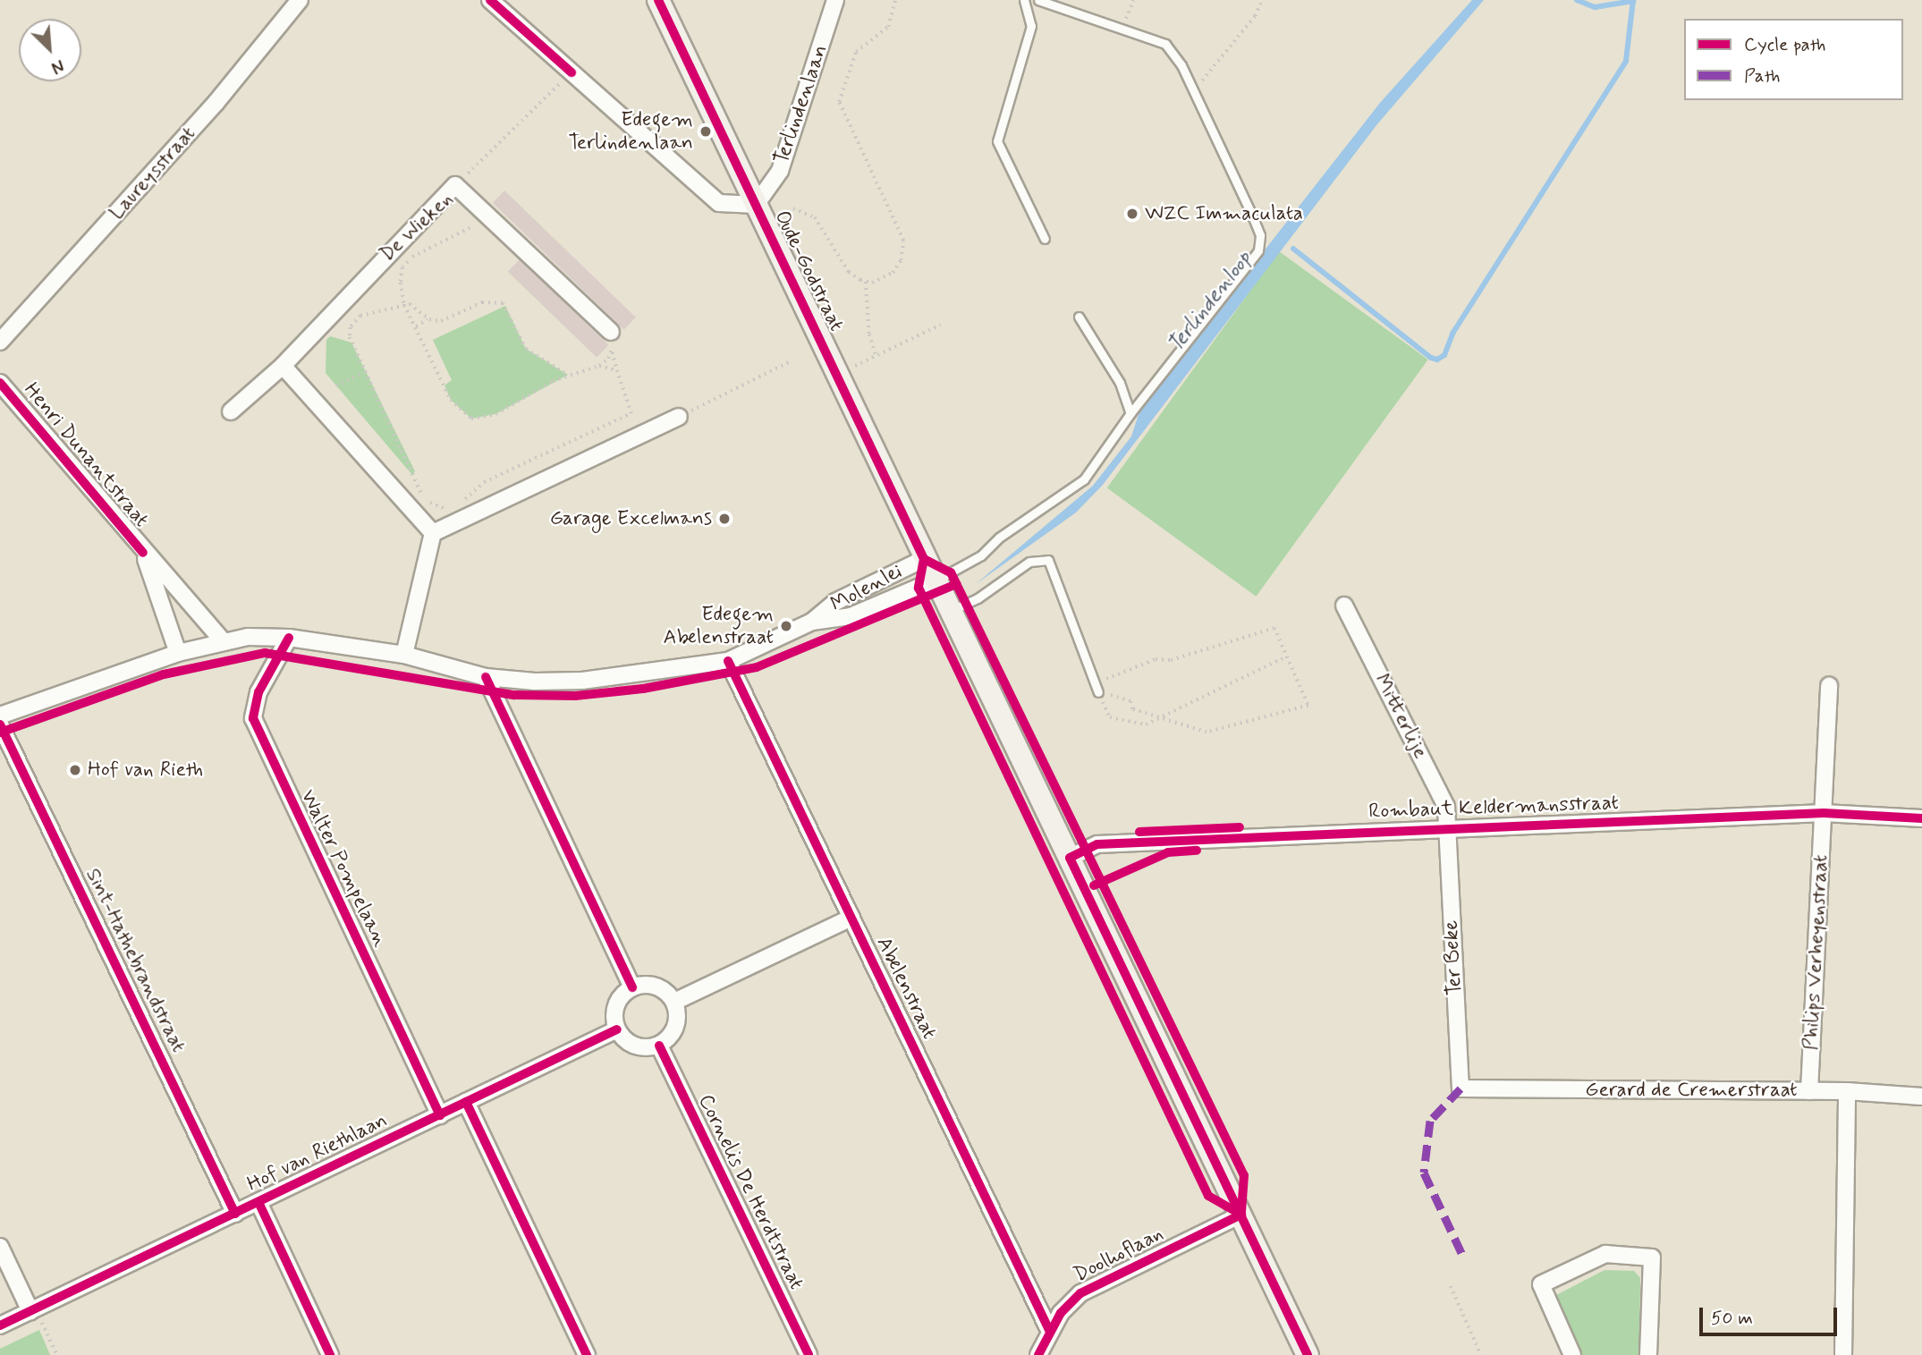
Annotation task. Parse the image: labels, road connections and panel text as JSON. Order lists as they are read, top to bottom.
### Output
{
  "streets": {
    "street": [
      "Terlindenlaan",
      "Laureysstraat",
      "De Wieken",
      "Oude-Godstraat",
      "Henri Dunantstraat",
      "Molenlei",
      "Mitterlije",
      "Rombaut Keldermansstraat",
      "Walter Pompelaan",
      "Philips Verheyenstraat",
      "Ter Beke",
      "Sint-Hathebrandstraat",
      "Abelenstraat",
      "Gerard de Cremerstraat",
      "Hof van Riethlaan",
      "Cornelis De Herdtstraat",
      "Doolhoflaan"
    ]
  },
  "crossings": [
    ["Terlindenlaan", "Oude-Godstraat"],
    ["Oude-Godstraat", "Molenlei"],
    ["Oude-Godstraat", "Rombaut Keldermansstraat"],
    ["Oude-Godstraat", "Doolhoflaan"],
    ["Mitterlije", "Rombaut Keldermansstraat"],
    ["Mitterlije", "Ter Beke"],
    ["Rombaut Keldermansstraat", "Philips Verheyenstraat"],
    ["Rombaut Keldermansstraat", "Ter Beke"],
    ["Walter Pompelaan", "Hof van Riethlaan"],
    ["Philips Verheyenstraat", "Gerard de Cremerstraat"],
    ["Ter Beke", "Gerard de Cremerstraat"],
    ["Sint-Hathebrandstraat", "Hof van Riethlaan"],
    ["Abelenstraat", "Doolhoflaan"],
    ["Hof van Riethlaan", "Cornelis De Herdtstraat"]
  ],
  "water": ["Terlindenloop"],
  "places": [
    "Edegem Terlindenlaan",
    "WZC Immaculata",
    "Garage Excelmans",
    "Edegem Abelenstraat",
    "Hof van Rieth"
  ],
  "legend": ["Cycle path", "Path"],
  "scale_bar": "50 m",
  "north": "bottom right"
}
